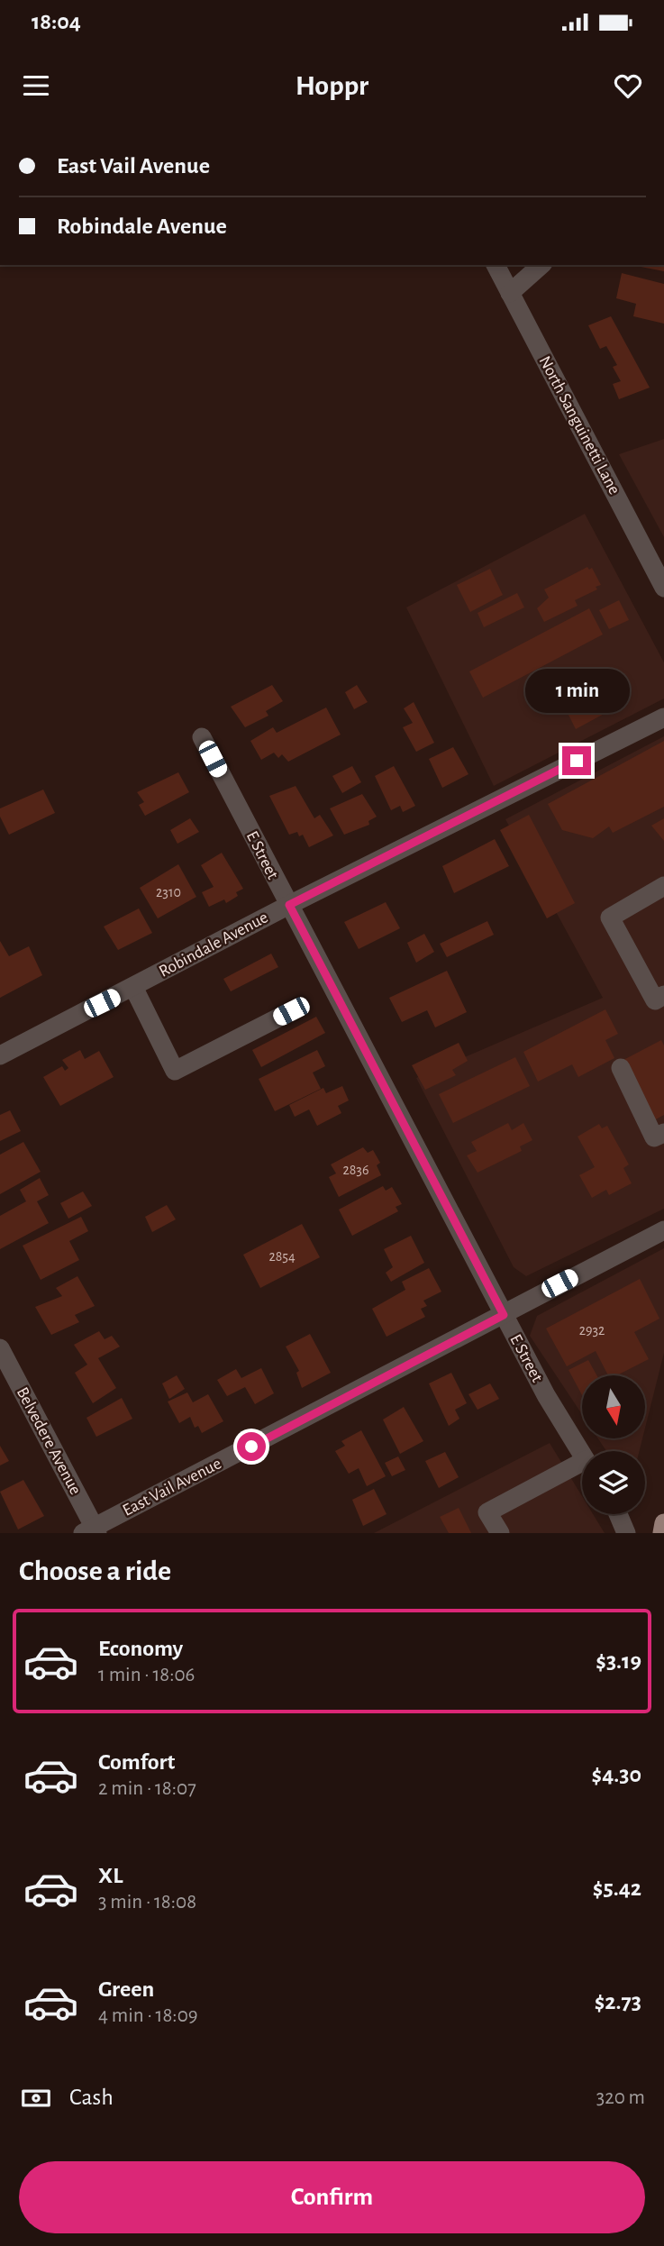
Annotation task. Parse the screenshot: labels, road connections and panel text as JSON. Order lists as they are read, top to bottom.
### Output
{
  "streets": {
    "street": [
      "North Sanguinetti Lane",
      "E Street",
      "Robindale Avenue",
      "Belvedere Avenue",
      "East Vail Avenue"
    ]
  },
  "crossings": [
    ["E Street", "Robindale Avenue"],
    ["E Street", "East Vail Avenue"],
    ["Belvedere Avenue", "East Vail Avenue"]
  ],
  "house_numbers": [
    "2310",
    "2836",
    "2854",
    "2932"
  ],
  "north": "bottom",
  "page": {
    "status": "18:04",
    "header": "Hoppr",
    "banner": ["East Vail Avenue", "Robindale Avenue"],
    "bubble": "1 min",
    "heading": "Choose a ride",
    "list": [
      {
        "name": "Economy",
        "note": "1 min · 18:06",
        "value": "$3.19"
      },
      {
        "name": "Comfort",
        "note": "2 min · 18:07",
        "value": "$4.30"
      },
      {
        "name": "XL",
        "note": "3 min · 18:08",
        "value": "$5.42"
      },
      {
        "name": "Green",
        "note": "4 min · 18:09",
        "value": "$2.73"
      }
    ],
    "pay": ["Cash", "320 m"],
    "buttons": "Confirm"
  }
}
